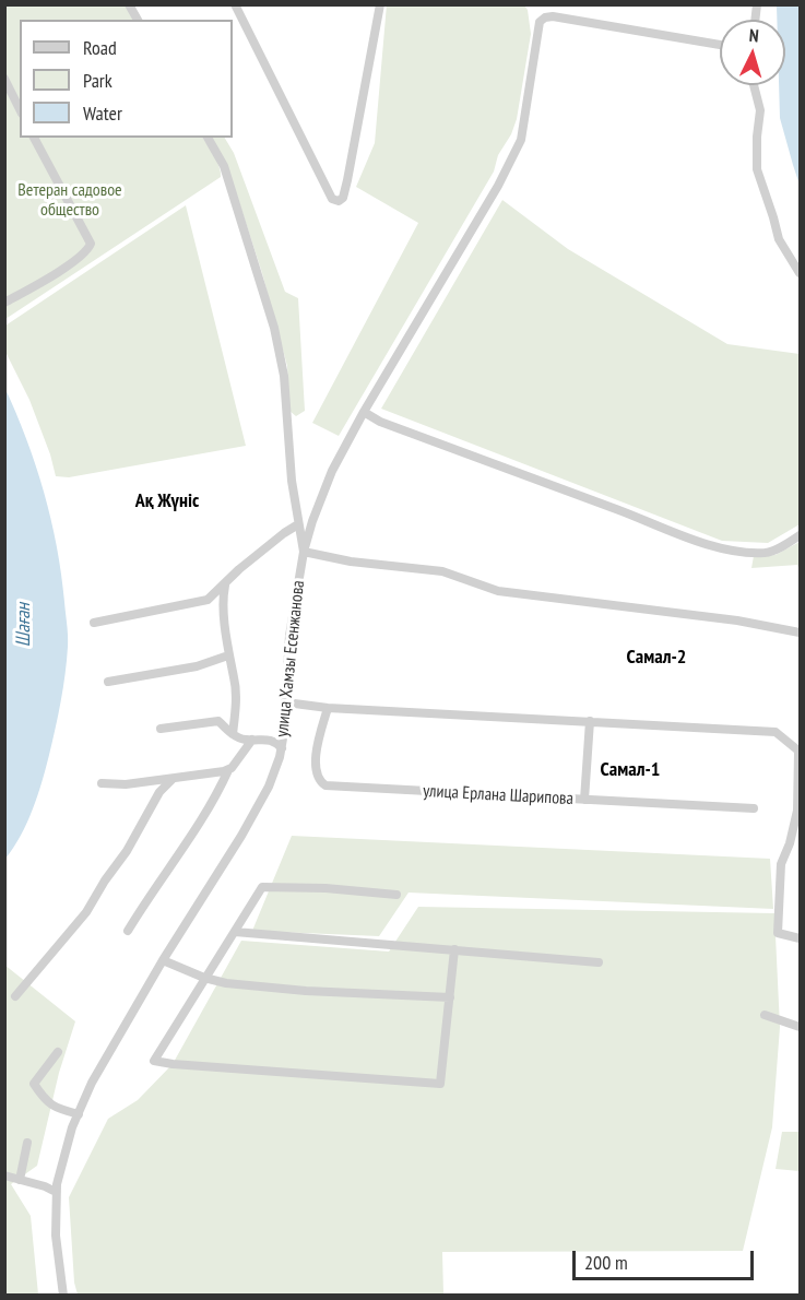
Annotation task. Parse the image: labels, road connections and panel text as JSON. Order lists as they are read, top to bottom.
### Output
{
  "streets": {
    "street": ["улица Хамзы Есенжанова", "улица Ерлана Шарипова"]
  },
  "districts": ["Ақ Жүніс", "Самал-2", "Самал-1"],
  "water": ["Шаған"],
  "parks": ["Ветеран садовое общество"],
  "legend": ["Road", "Park", "Water"],
  "scale_bar": "200 m",
  "north": "top"
}
